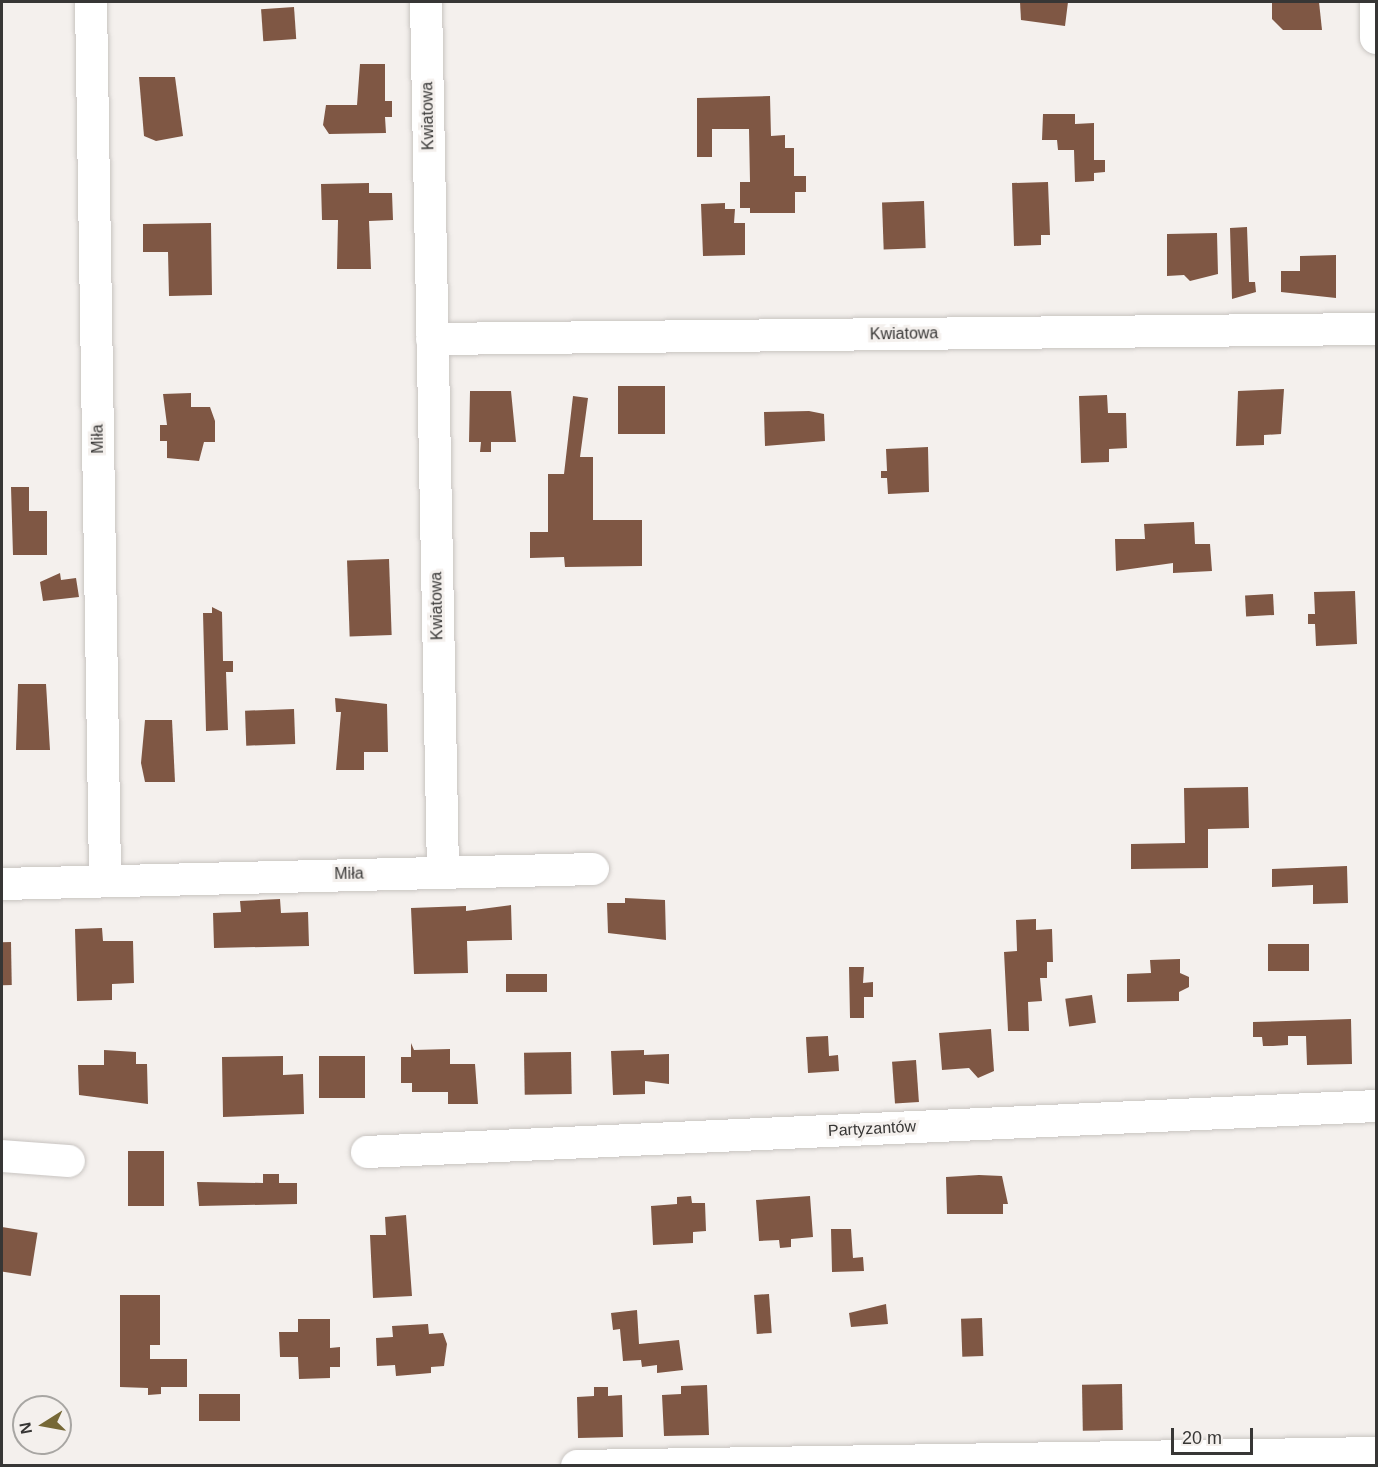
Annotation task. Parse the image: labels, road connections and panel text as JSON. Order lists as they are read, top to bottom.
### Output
{
  "streets": {
    "street": ["Kwiatowa", "Miła", "Partyzantów"]
  },
  "crossings": [
    ["Kwiatowa", "Miła"]
  ],
  "scale_bar": "20 m",
  "north": "left"
}
